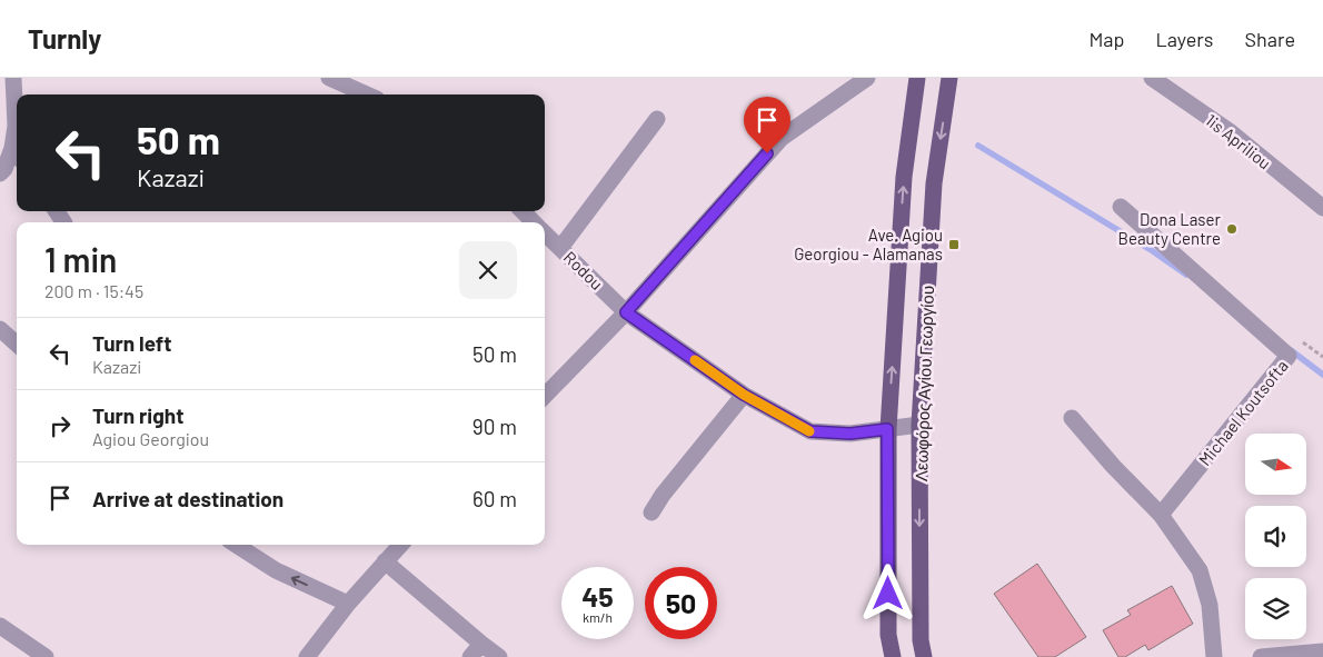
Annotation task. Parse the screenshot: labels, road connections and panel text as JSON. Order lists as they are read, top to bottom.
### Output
{
  "streets": {
    "main road": ["Λεωφόρος Αγίου Γεωργίου"],
    "street": ["1is Apriliou", "Rodou", "Michael Koutsofta"]
  },
  "crossings": [
    ["Rodou", "Λεωφόρος Αγίου Γεωργίου"]
  ],
  "places": {
    "other": ["Dona Laser Beauty Centre"],
    "transit": ["Ave. Agiou Georgiou - Alamanas"]
  },
  "north": "right",
  "page": {
    "header": "Turnly",
    "nav": ["Map", "Layers", "Share"],
    "turn": ["50 m", "Kazazi"],
    "heading": ["1 min", "200 m · 15:45"],
    "list": [
      {
        "name": "Turn left",
        "note": "Kazazi",
        "value": "50 m"
      },
      {
        "name": "Turn right",
        "note": "Agiou Georgiou",
        "value": "90 m"
      },
      {
        "name": "Arrive at destination",
        "value": "60 m"
      }
    ],
    "speed": "45 km/h",
    "limit": "50"
  }
}
